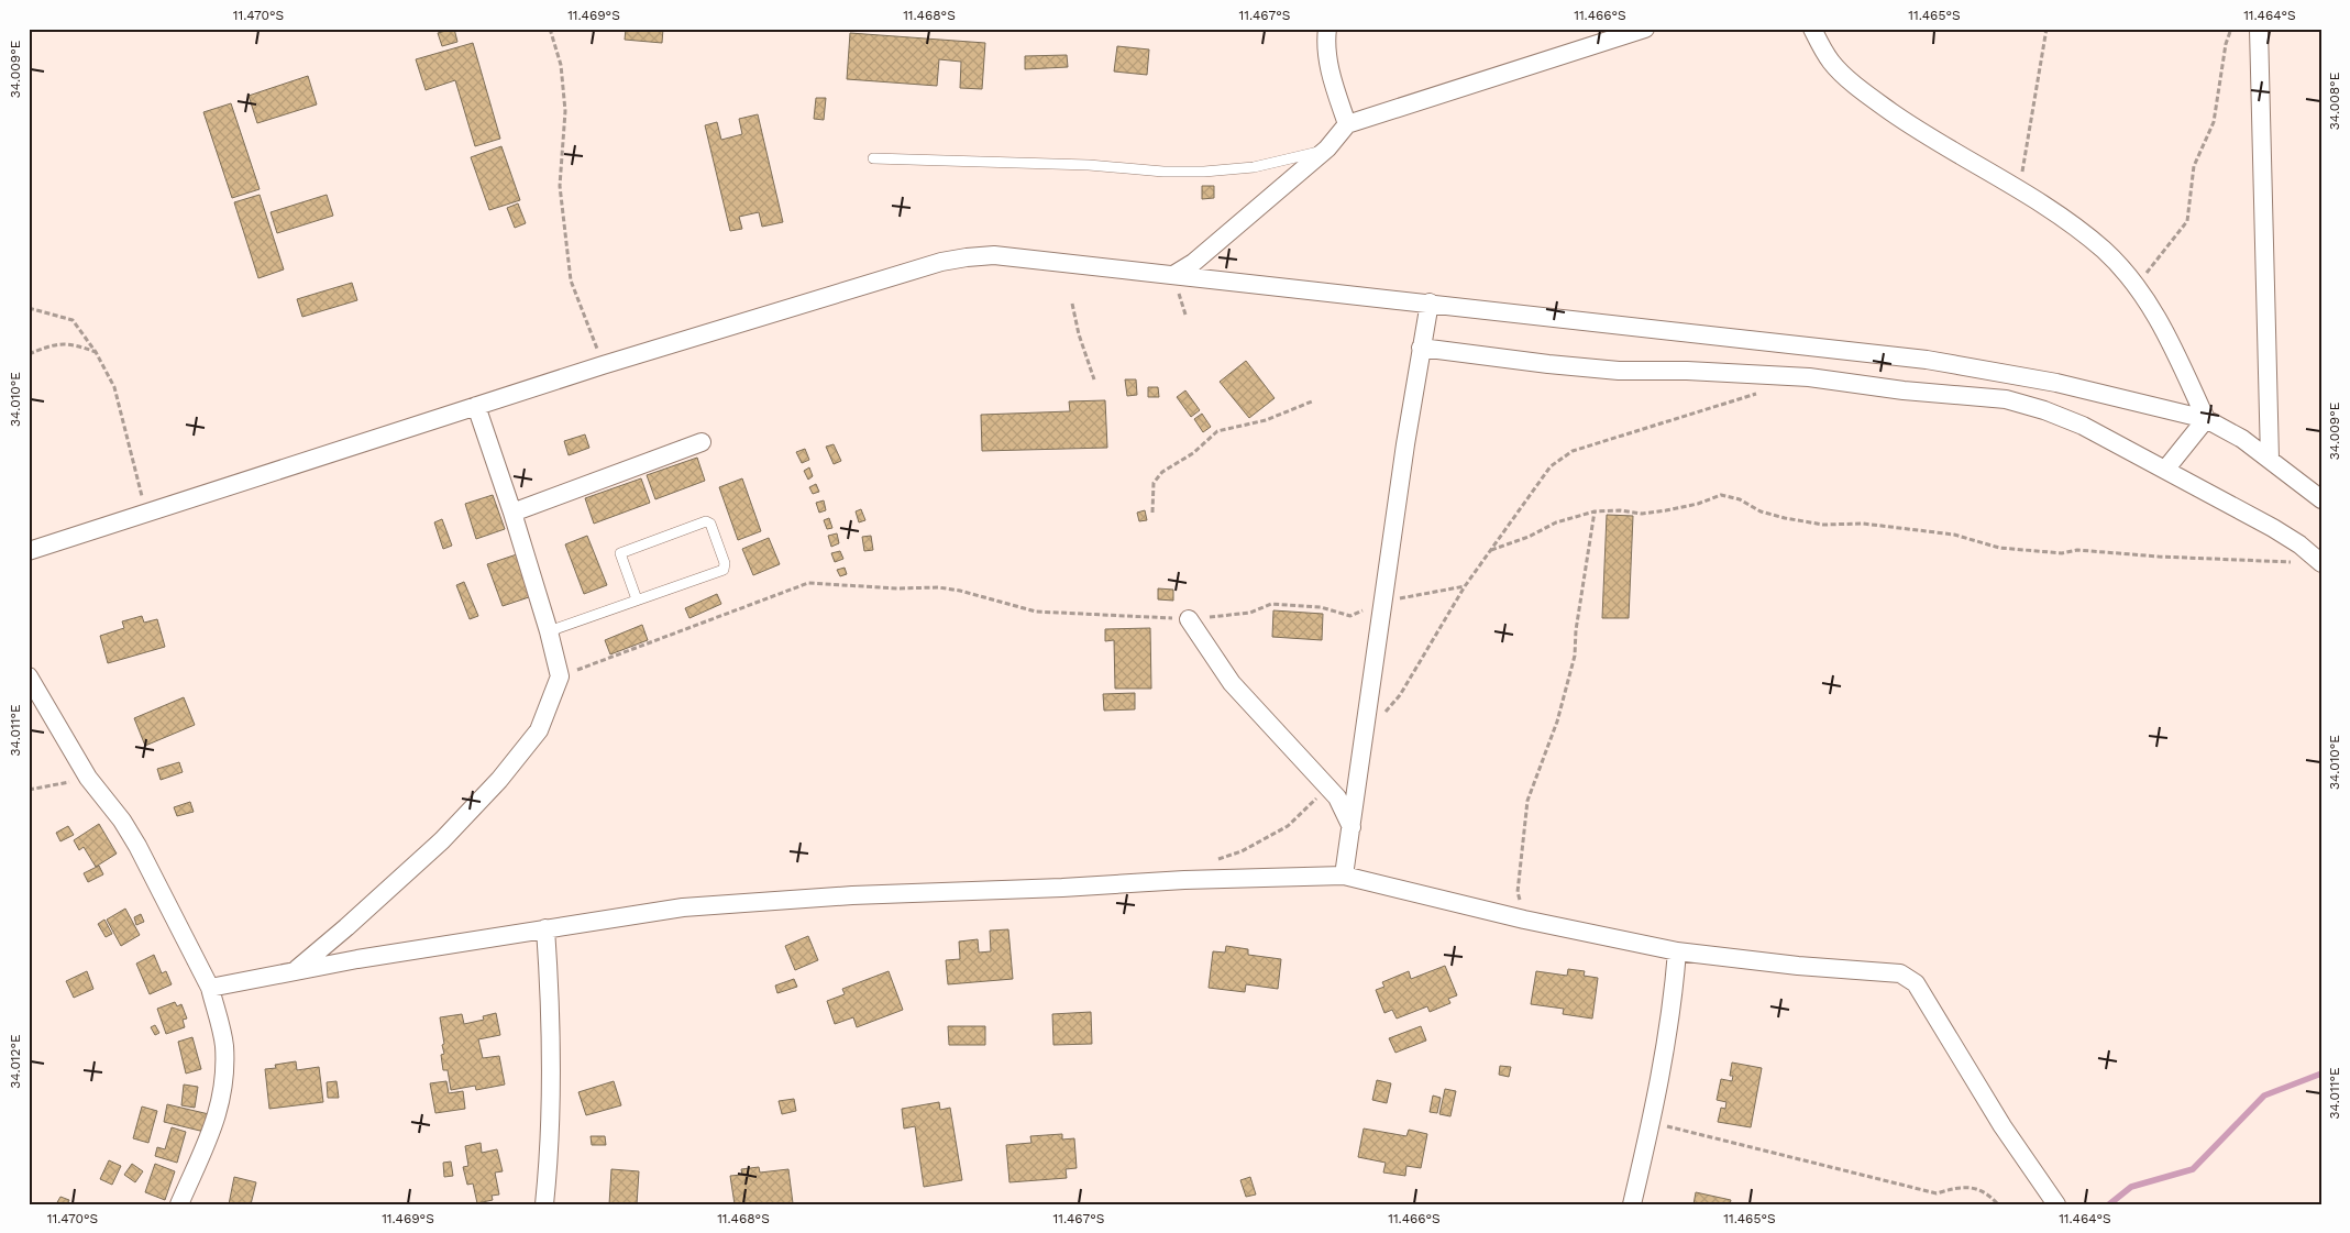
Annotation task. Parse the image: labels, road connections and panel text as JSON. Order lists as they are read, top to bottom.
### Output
{
  "coordinates": [
    "11.470°S",
    "11.469°S",
    "11.468°S",
    "11.467°S",
    "11.466°S",
    "11.465°S",
    "11.464°S",
    "34.009°E",
    "34.008°E",
    "34.010°E",
    "34.011°E",
    "34.012°E"
  ]
}
